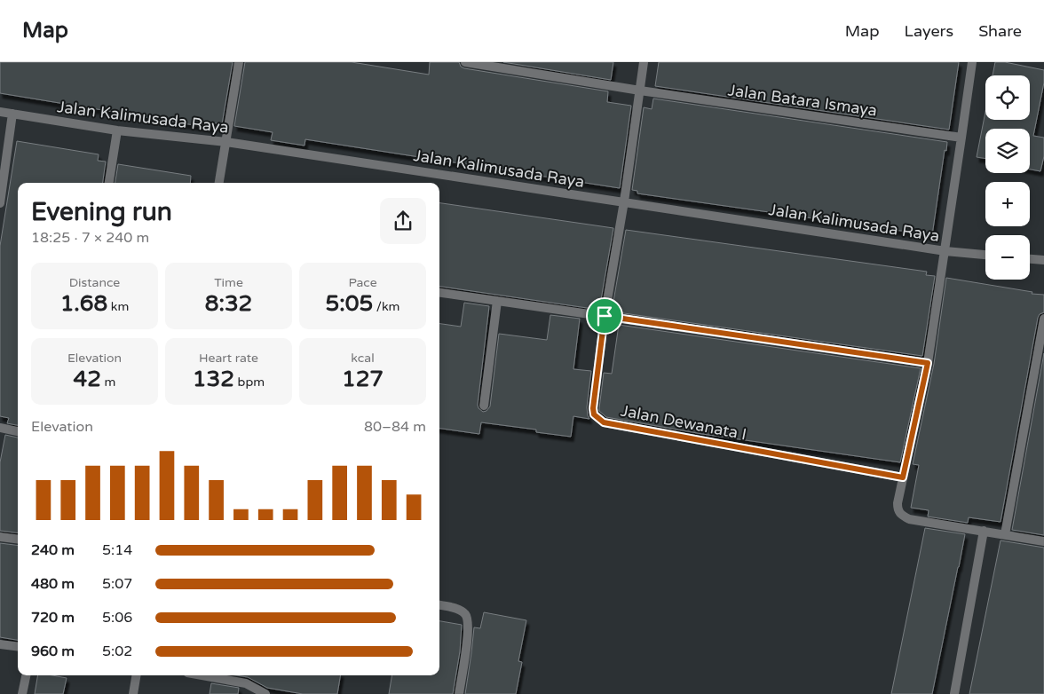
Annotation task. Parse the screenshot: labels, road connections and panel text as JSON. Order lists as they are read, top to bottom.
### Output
{
  "streets": {
    "street": ["Jalan Batara Ismaya", "Jalan Kalimusada Raya", "Jalan Dewanata I"]
  },
  "crossings": [
    ["Jalan Batara Ismaya", "Jalan Dewanata I"],
    ["Jalan Kalimusada Raya", "Jalan Dewanata I"]
  ],
  "page": {
    "header": "Map",
    "nav": ["Map", "Layers", "Share"],
    "map_buttons": ["+", "−"],
    "heading": ["Evening run", "18:25 · 7 × 240 m"],
    "stats": [
      ["Distance", "1.68 km"],
      ["Time", "8:32"],
      ["Pace", "5:05 /km"],
      ["Elevation", "42 m"],
      ["Heart rate", "132 bpm"],
      ["kcal", "127"]
    ],
    "chart": ["Elevation", "80–84 m"],
    "list": [
      {
        "name": "240 m",
        "note": "5:14"
      },
      {
        "name": "480 m",
        "note": "5:07"
      },
      {
        "name": "720 m",
        "note": "5:06"
      },
      {
        "name": "960 m",
        "note": "5:02"
      }
    ]
  }
}
